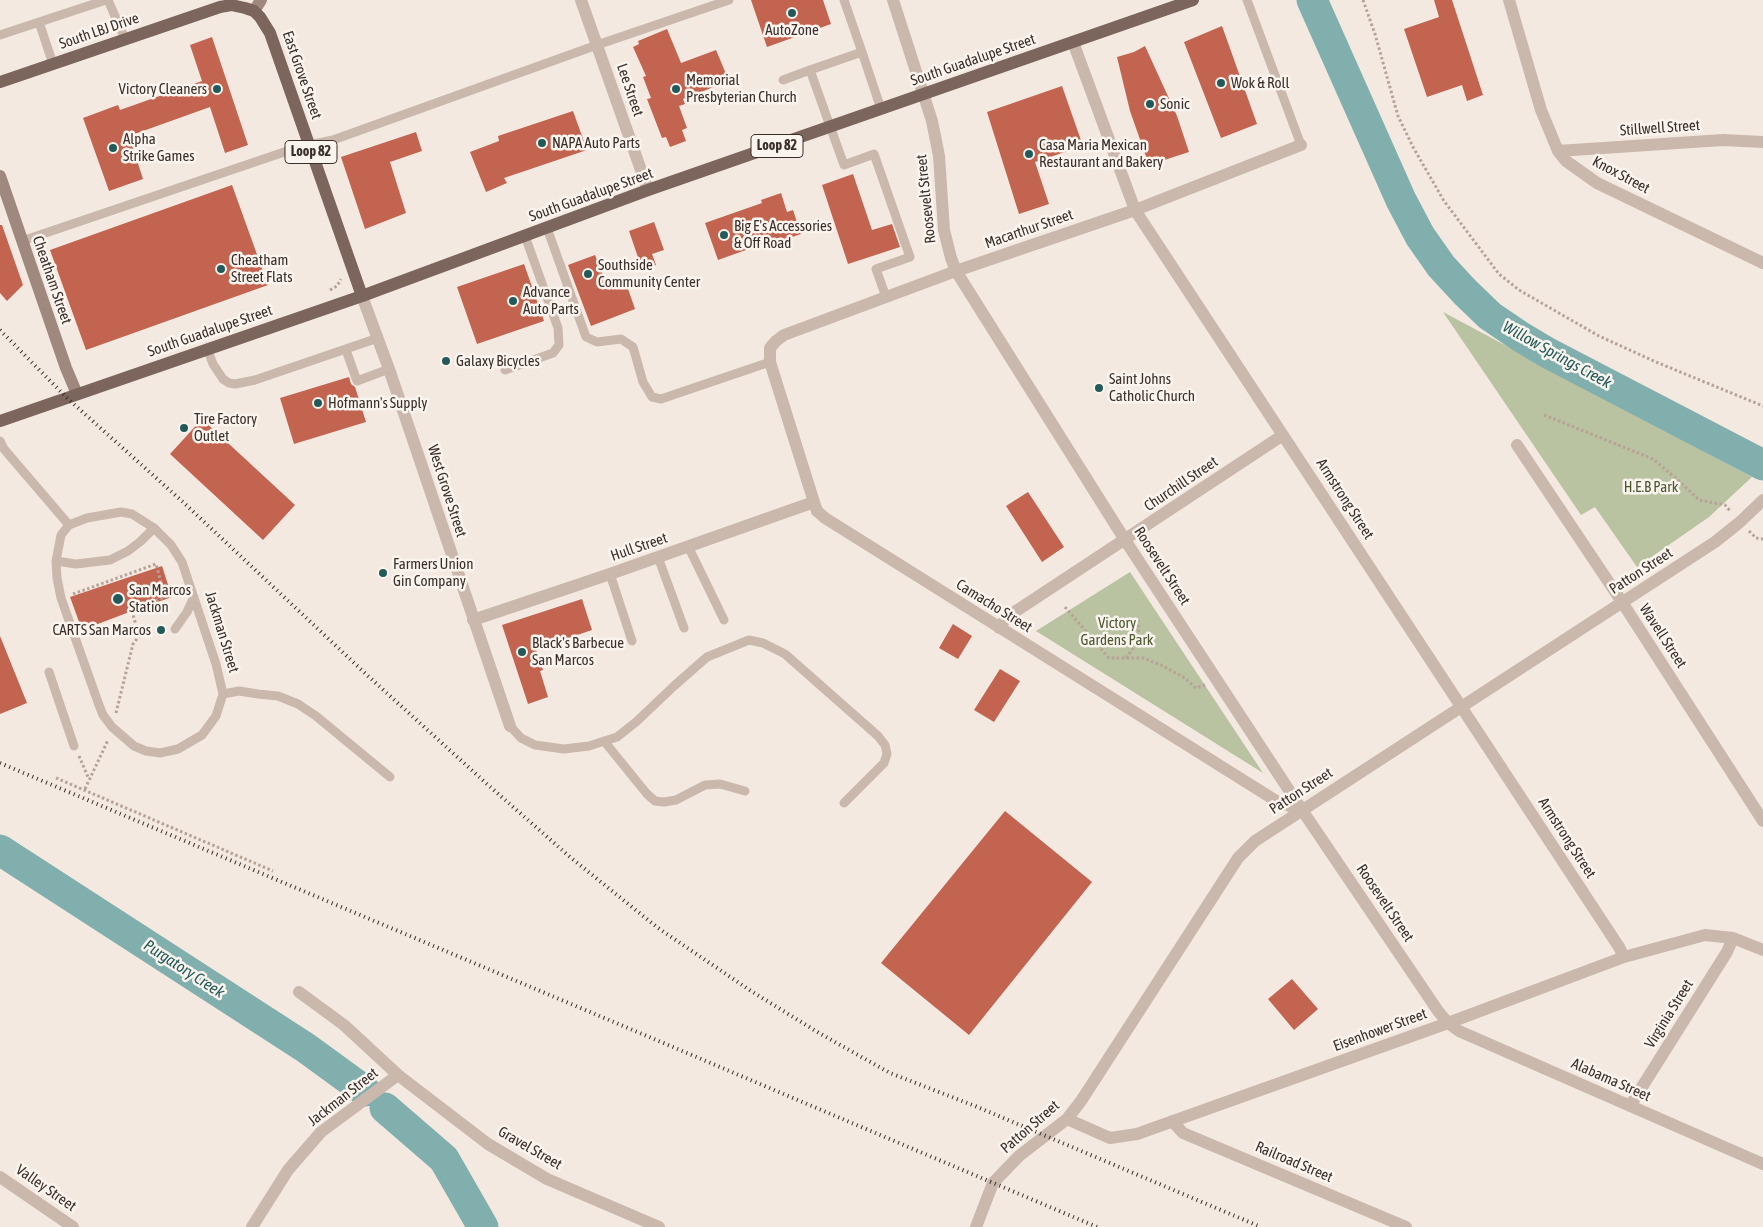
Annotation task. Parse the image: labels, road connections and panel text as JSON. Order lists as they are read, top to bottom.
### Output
{
  "streets": {
    "main road": [
      "South LBJ Drive",
      "South Guadalupe Street",
      "East Grove Street",
      "Loop 82"
    ],
    "street": [
      "Lee Street",
      "Stillwell Street",
      "Knox Street",
      "Roosevelt Street",
      "Macarthur Street",
      "Cheatham Street",
      "Churchill Street",
      "West Grove Street",
      "Armstrong Street",
      "Hull Street",
      "Patton Street",
      "Camacho Street",
      "Jackman Street",
      "Wavell Street",
      "Virginia Street",
      "Eisenhower Street",
      "Alabama Street",
      "Gravel Street",
      "Railroad Street",
      "Valley Street"
    ]
  },
  "crossings": [
    ["South LBJ Drive", "East Grove Street"],
    ["South Guadalupe Street", "East Grove Street"],
    ["South Guadalupe Street", "Lee Street"],
    ["South Guadalupe Street", "Roosevelt Street"],
    ["South Guadalupe Street", "Cheatham Street"],
    ["South Guadalupe Street", "West Grove Street"],
    ["South Guadalupe Street", "Armstrong Street"],
    ["East Grove Street", "West Grove Street"],
    ["Stillwell Street", "Knox Street"],
    ["Roosevelt Street", "Macarthur Street"],
    ["Roosevelt Street", "Churchill Street"],
    ["Roosevelt Street", "Patton Street"],
    ["Roosevelt Street", "Camacho Street"],
    ["Roosevelt Street", "Eisenhower Street"],
    ["Roosevelt Street", "Alabama Street"],
    ["Macarthur Street", "Armstrong Street"],
    ["Macarthur Street", "Camacho Street"],
    ["Churchill Street", "Armstrong Street"],
    ["Churchill Street", "Camacho Street"],
    ["West Grove Street", "Hull Street"],
    ["Armstrong Street", "Patton Street"],
    ["Armstrong Street", "Eisenhower Street"],
    ["Hull Street", "Camacho Street"],
    ["Patton Street", "Camacho Street"],
    ["Patton Street", "Wavell Street"],
    ["Patton Street", "Eisenhower Street"],
    ["Jackman Street", "Gravel Street"],
    ["Virginia Street", "Eisenhower Street"],
    ["Virginia Street", "Alabama Street"],
    ["Eisenhower Street", "Alabama Street"],
    ["Eisenhower Street", "Railroad Street"]
  ],
  "water": ["Willow Springs Creek", "Purgatory Creek"],
  "parks": ["H.E.B Park", "Victory Gardens Park"],
  "places": [
    "AutoZone",
    "Wok & Roll",
    "Victory Cleaners",
    "Memorial Presbyterian Church",
    "Sonic",
    "NAPA Auto Parts",
    "Alpha Strike Games",
    "Casa Maria Mexican Restaurant and Bakery",
    "Big E's Accessories & Off Road",
    "Cheatham Street Flats",
    "Southside Community Center",
    "Advance Auto Parts",
    "Galaxy Bicycles",
    "Saint Johns Catholic Church",
    "Hofmann's Supply",
    "Tire Factory Outlet",
    "Farmers Union Gin Company",
    "San Marcos Station",
    "CARTS San Marcos",
    "Black's Barbecue San Marcos"
  ]
}
